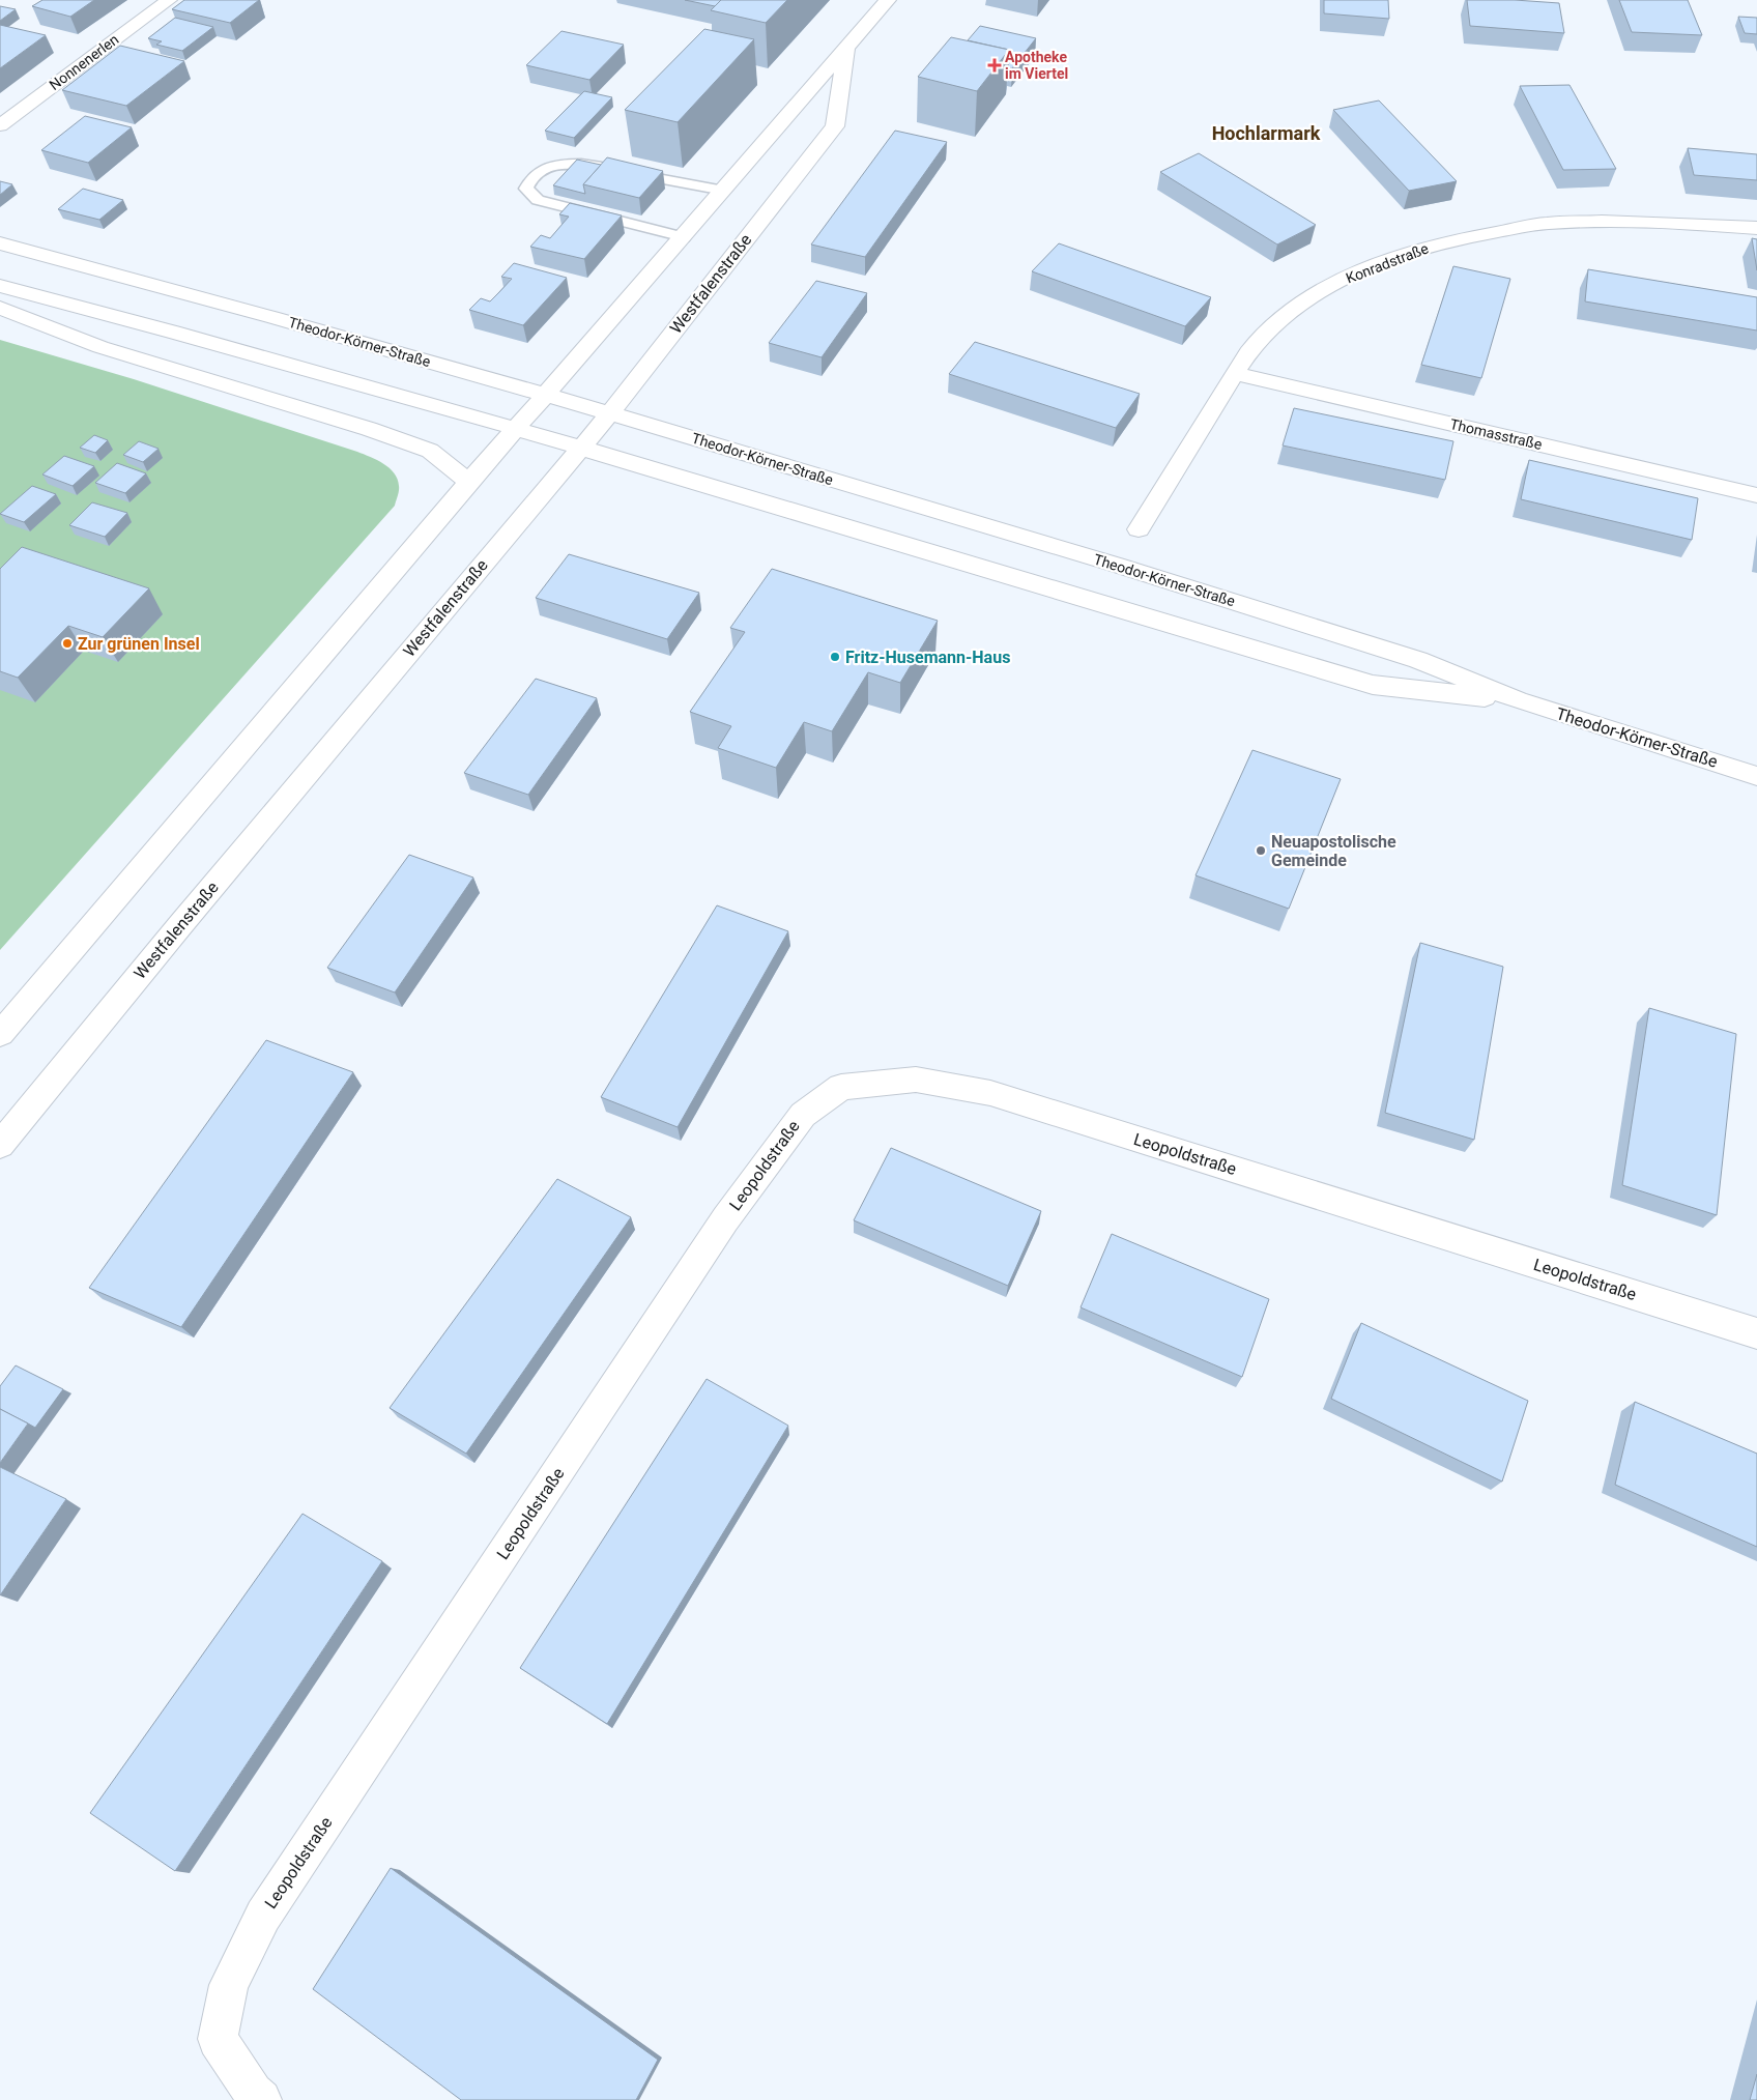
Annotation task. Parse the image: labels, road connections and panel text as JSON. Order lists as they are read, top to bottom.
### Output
{
  "streets": {
    "main road": [
      "Nonnenerlen",
      "Konradstraße",
      "Westfalenstraße",
      "Theodor-Körner-Straße",
      "Thomasstraße",
      "Leopoldstraße"
    ]
  },
  "crossings": [
    ["Konradstraße", "Thomasstraße"],
    ["Westfalenstraße", "Theodor-Körner-Straße"]
  ],
  "districts": ["Hochlarmark"],
  "places": {
    "health": ["Apotheke im Viertel"],
    "other": ["Zur grünen Insel", "Fritz-Husemann-Haus", "Neuapostolische Gemeinde"]
  }
}
